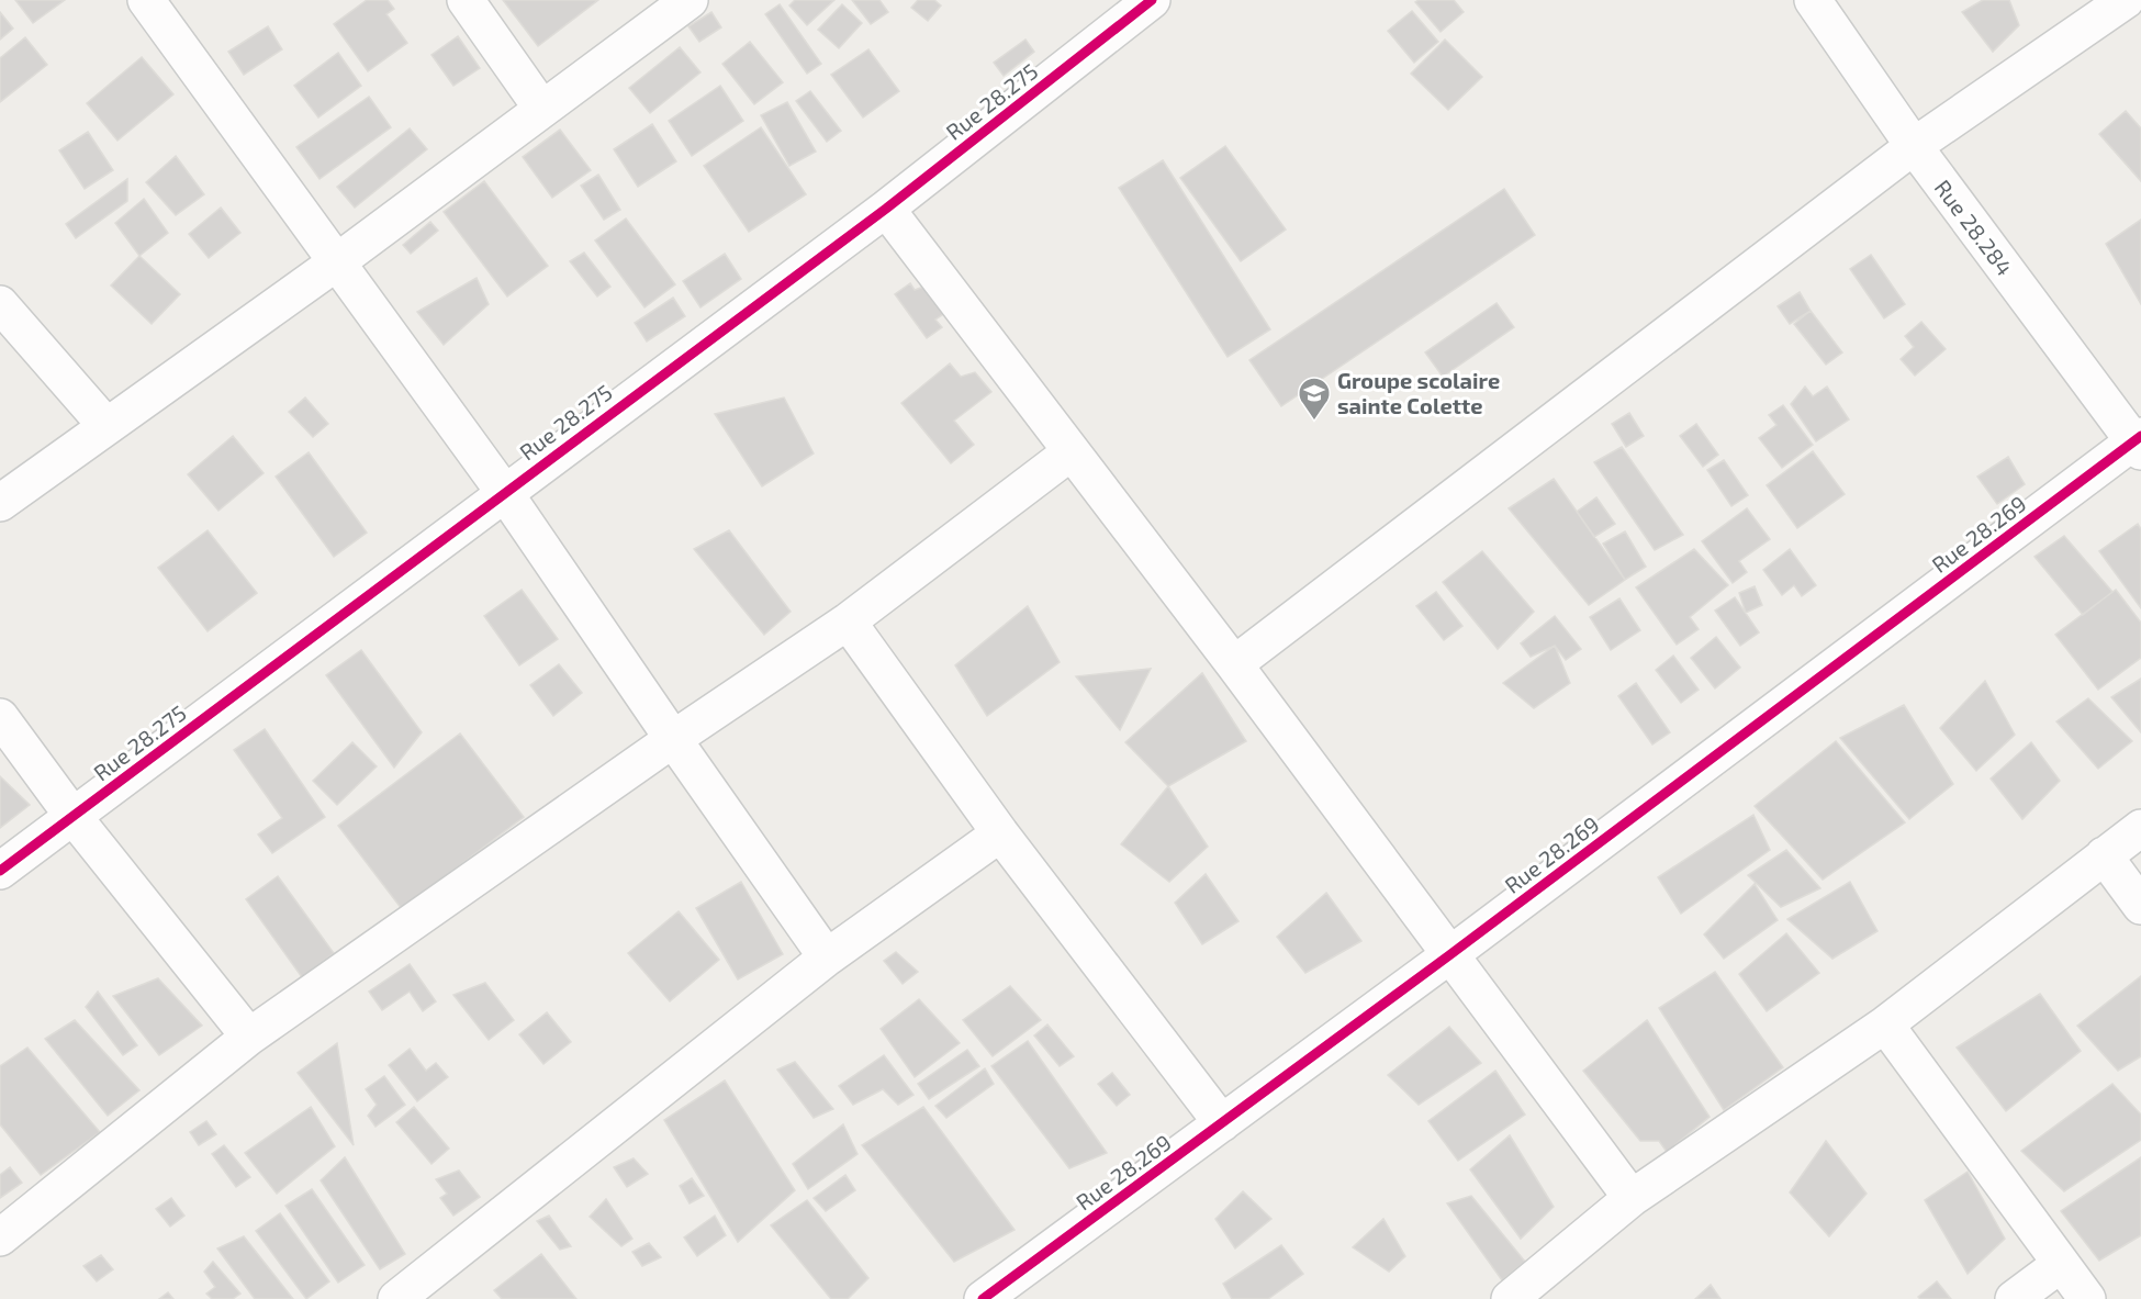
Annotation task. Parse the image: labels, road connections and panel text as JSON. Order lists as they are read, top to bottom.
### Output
{
  "streets": {
    "street": ["Rue 28.275", "Rue 28.284", "Rue 28.269"]
  },
  "crossings": [
    ["Rue 28.284", "Rue 28.269"]
  ],
  "places": {
    "school or university": ["Groupe scolaire sainte Colette"]
  }
}
